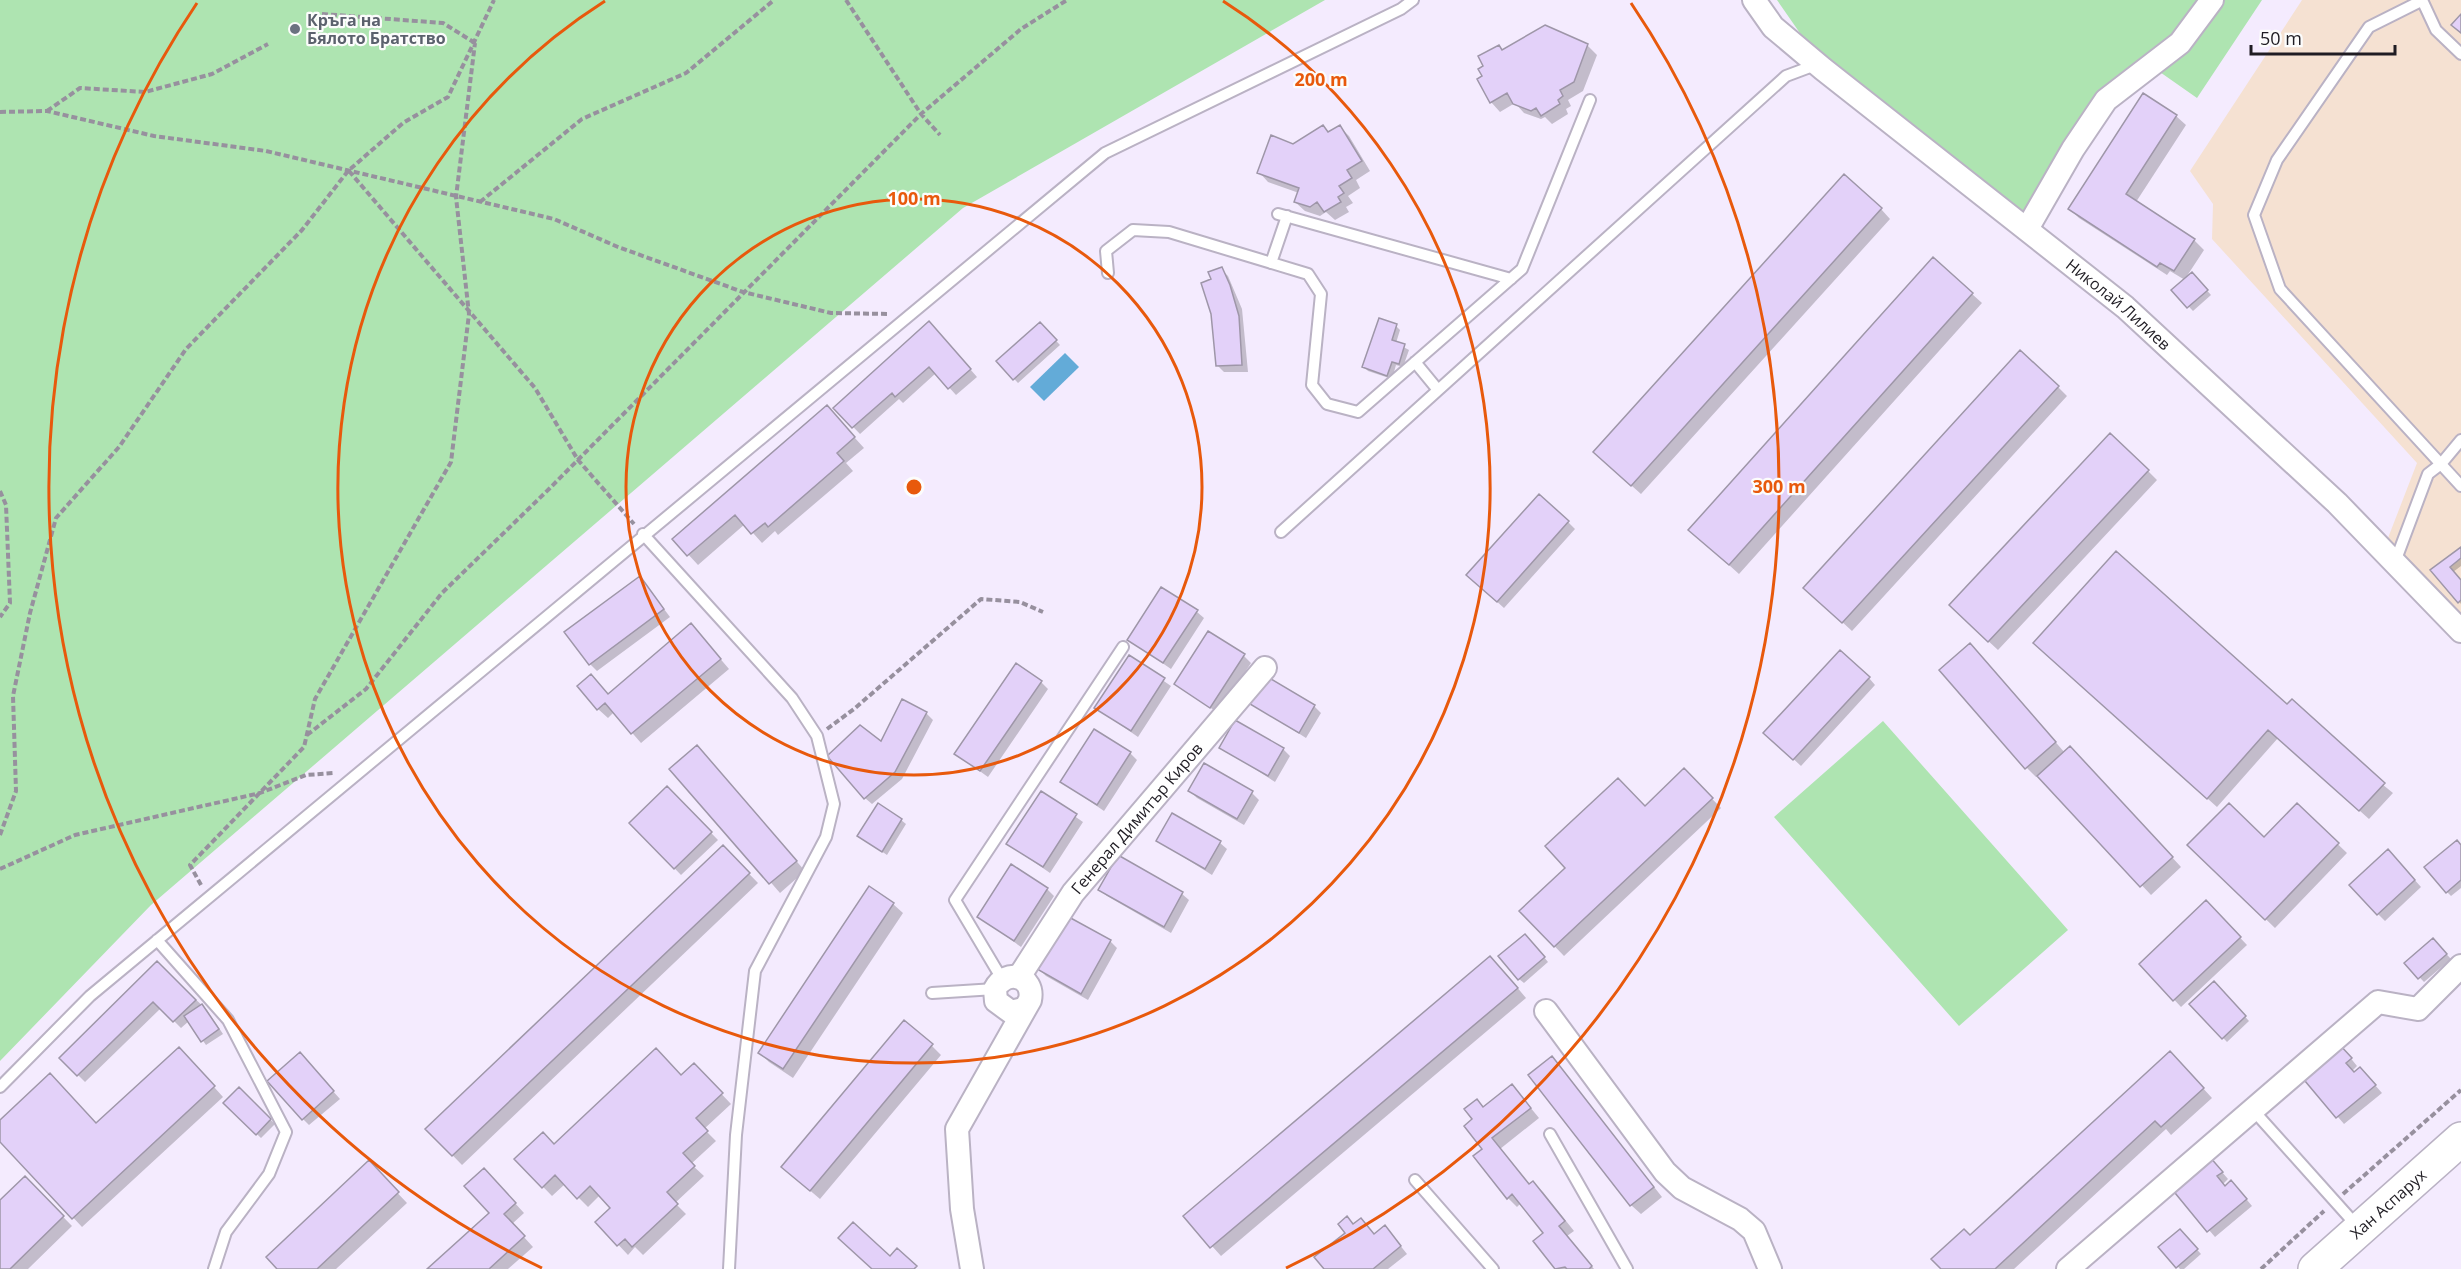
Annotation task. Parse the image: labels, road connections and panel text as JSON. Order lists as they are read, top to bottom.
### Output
{
  "streets": {
    "main road": ["Хан Аспарух"],
    "street": ["Николай Лилиев", "Генерал Димитър Киров"]
  },
  "places": ["Кръга на Бялото Братство"],
  "scale_bar": "50 m",
  "rings": ["200 m", "100 m", "300 m"]
}
